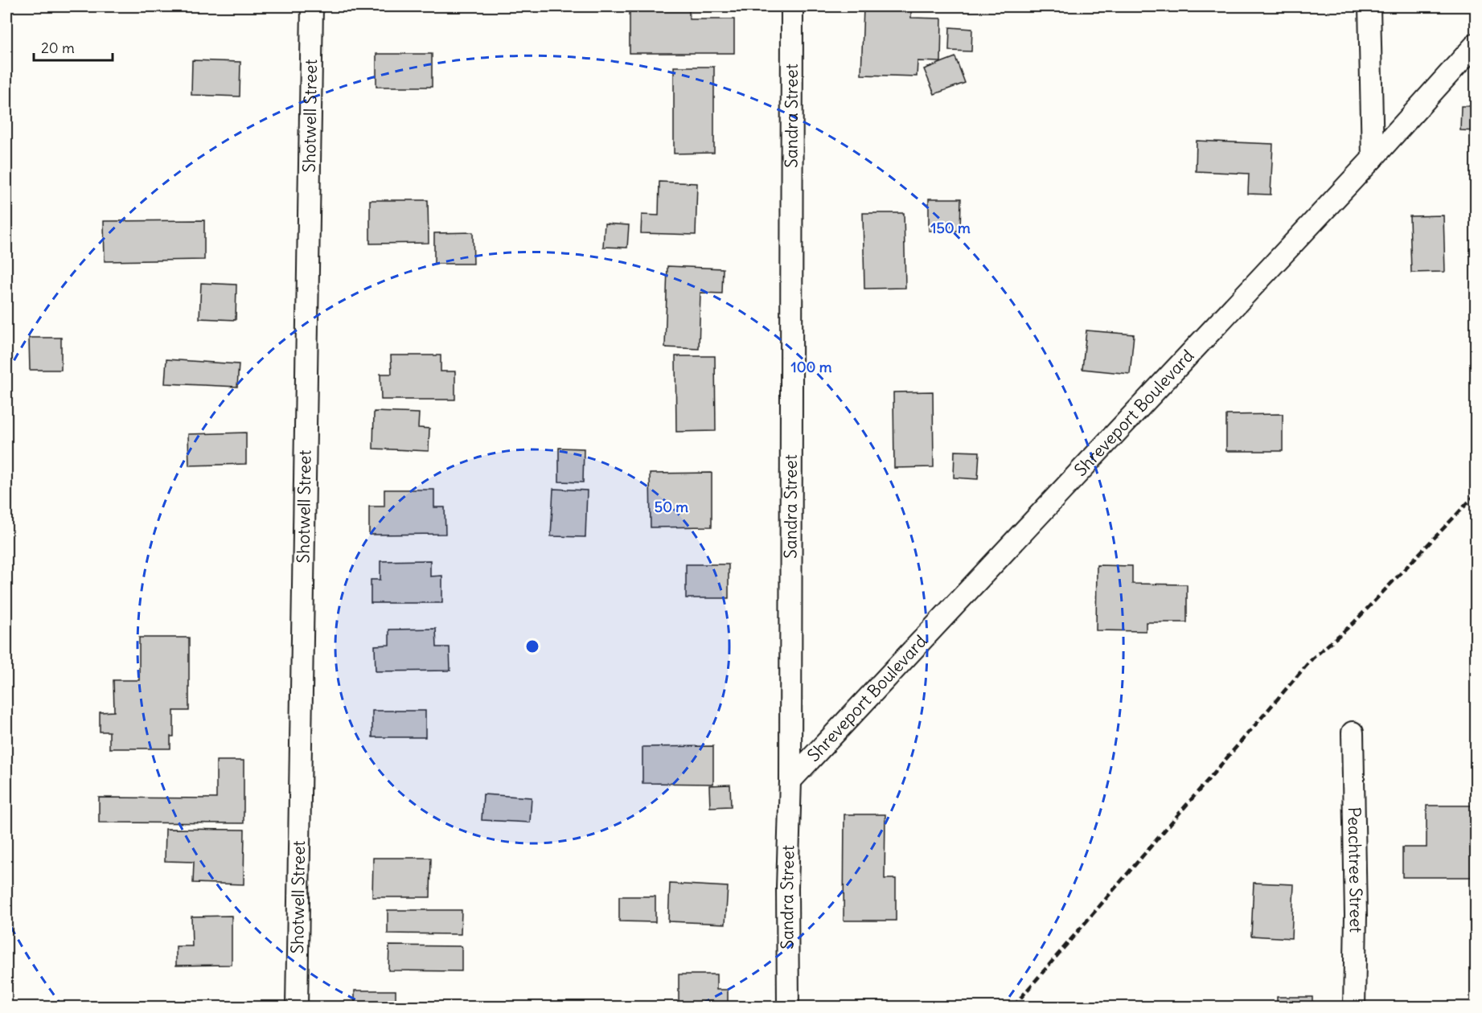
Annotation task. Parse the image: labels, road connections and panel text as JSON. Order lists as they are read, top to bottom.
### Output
{
  "streets": {
    "street": [
      "Shotwell Street",
      "Sandra Street",
      "Shreveport Boulevard",
      "Peachtree Street"
    ]
  },
  "crossings": [
    ["Sandra Street", "Shreveport Boulevard"]
  ],
  "scale_bar": "20 m",
  "rings": ["150 m", "100 m", "50 m"]
}
